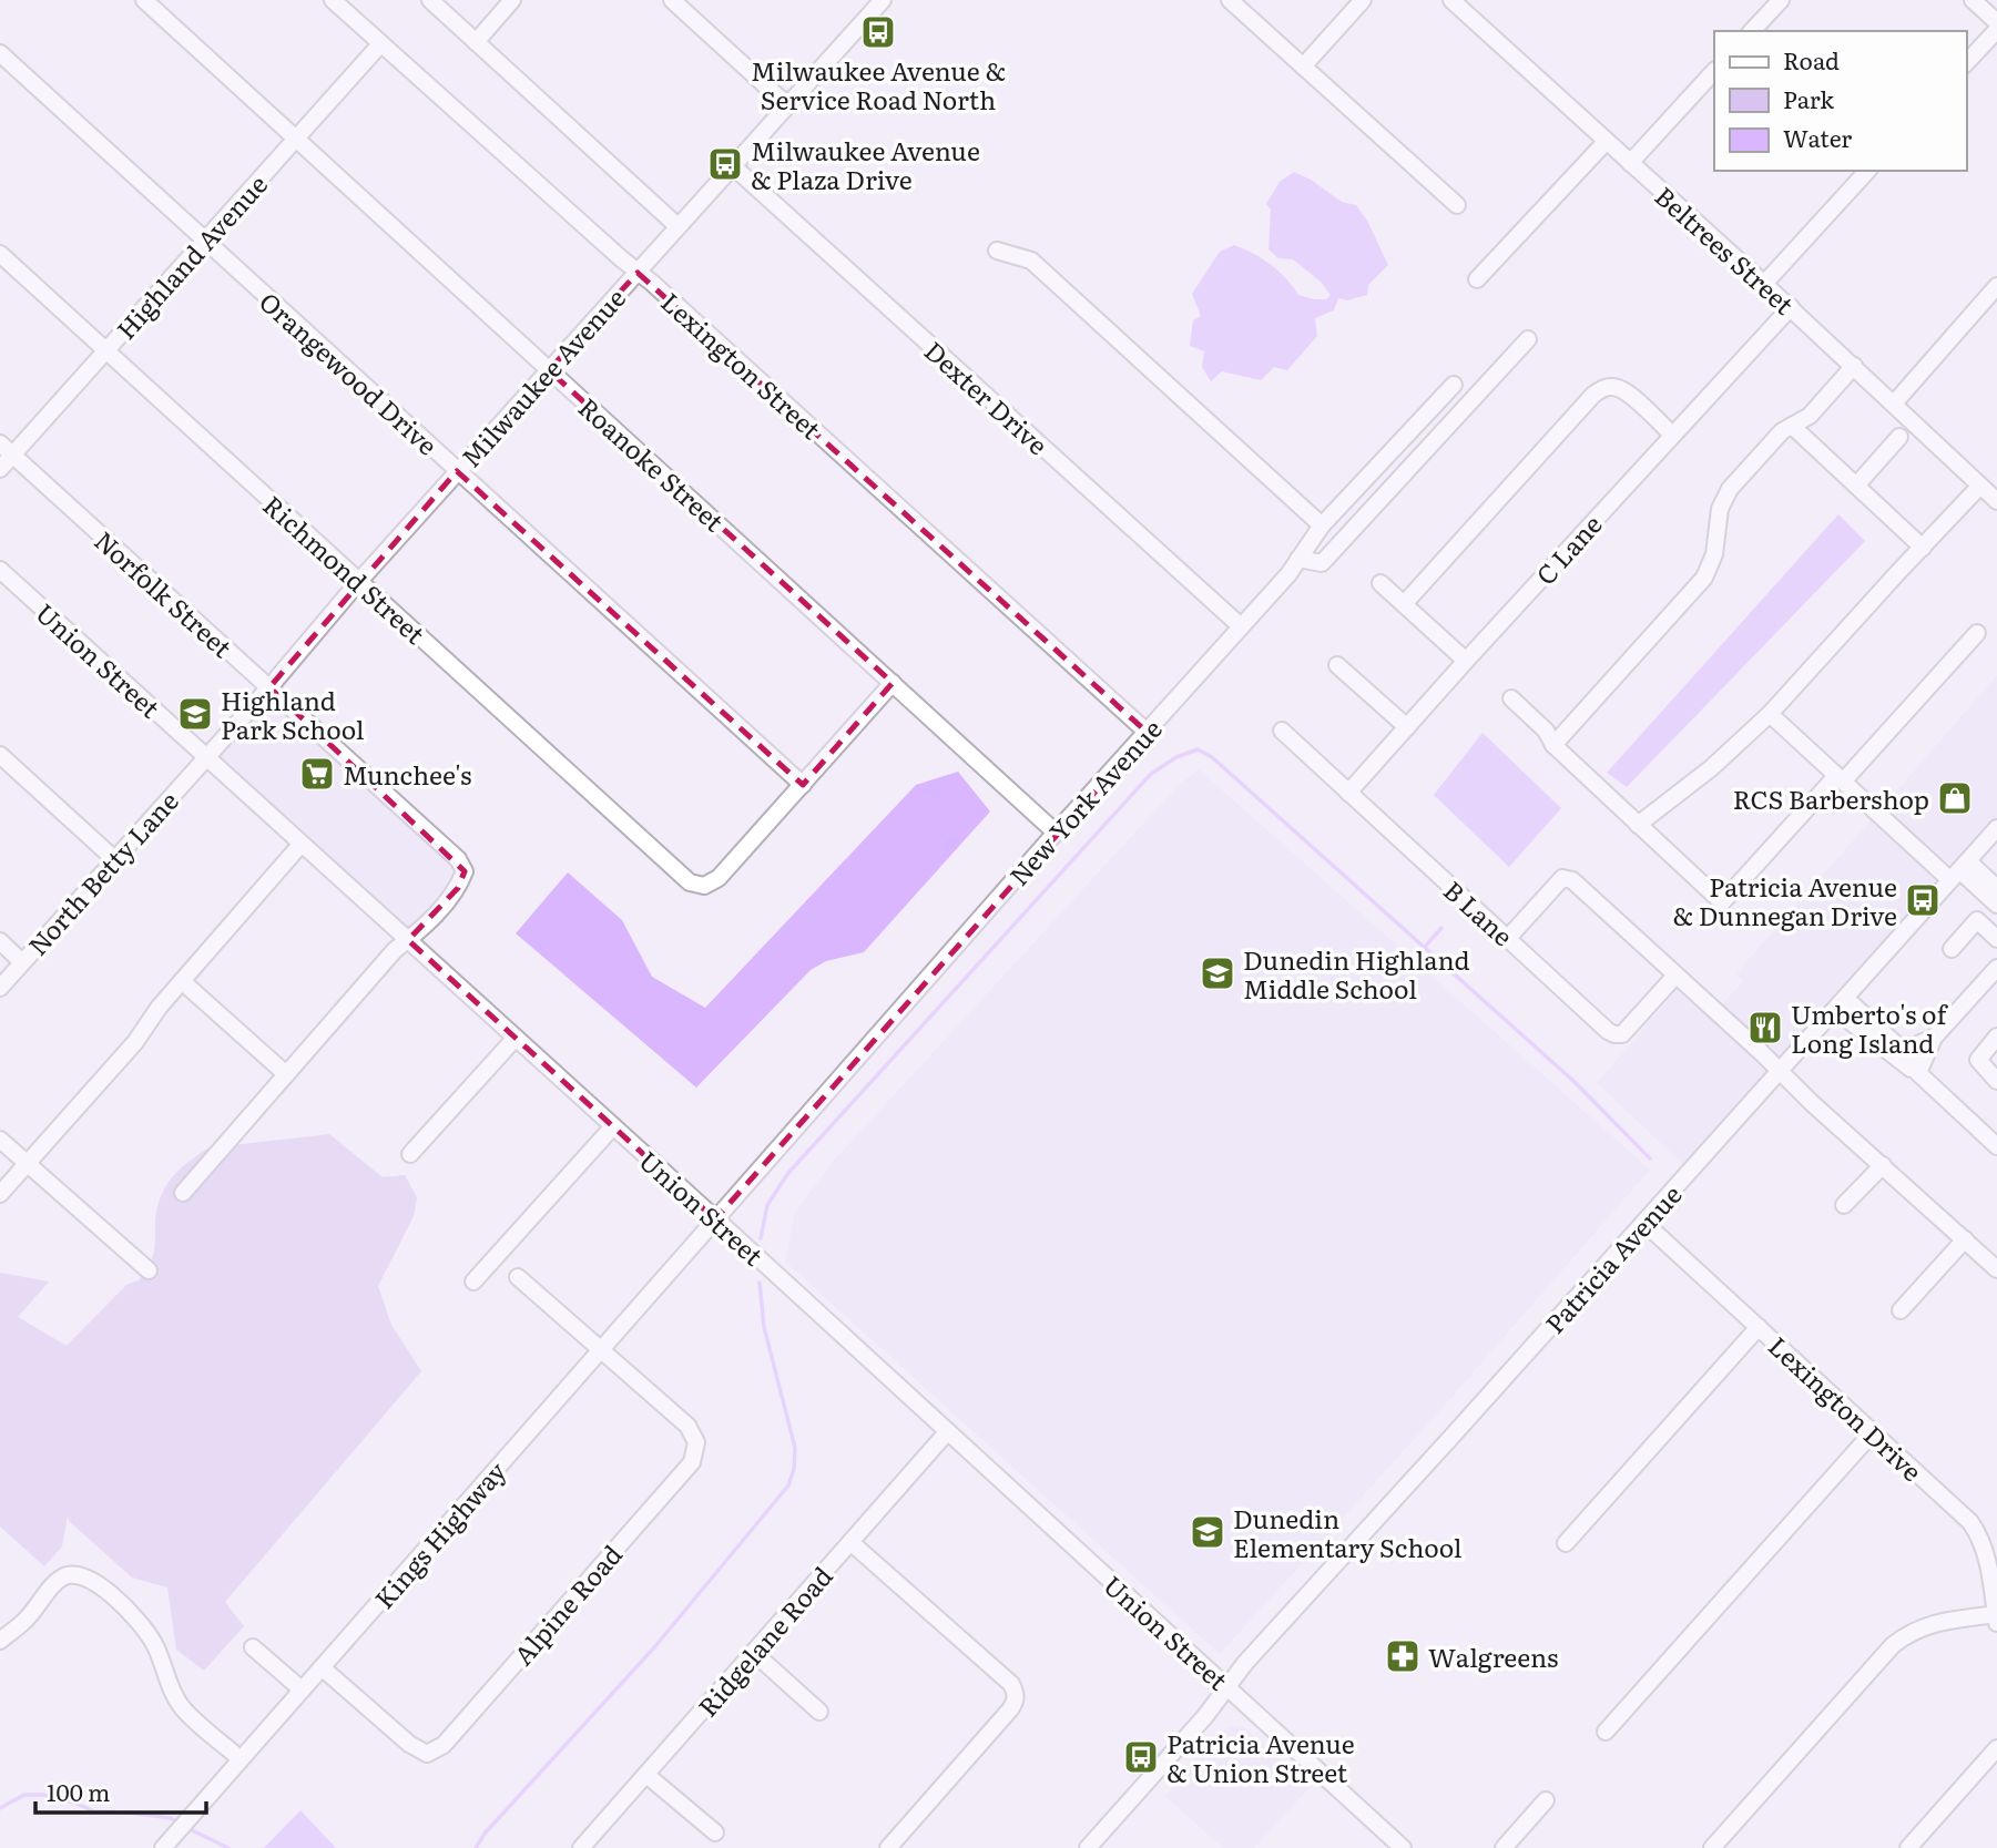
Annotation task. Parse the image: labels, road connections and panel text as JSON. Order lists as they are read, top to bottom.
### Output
{
  "streets": {
    "street": [
      "Beltrees Street",
      "Highland Avenue",
      "Lexington Street",
      "Orangewood Drive",
      "Milwaukee Avenue",
      "Dexter Drive",
      "Roanoke Street",
      "C Lane",
      "Richmond Street",
      "Norfolk Street",
      "Union Street",
      "New York Avenue",
      "North Betty Lane",
      "B Lane",
      "Patricia Avenue",
      "Lexington Drive",
      "Kings Highway",
      "Alpine Road",
      "Ridgelane Road"
    ]
  },
  "crossings": [
    ["Beltrees Street", "C Lane"],
    ["Highland Avenue", "Lexington Street"],
    ["Highland Avenue", "Orangewood Drive"],
    ["Highland Avenue", "Roanoke Street"],
    ["Highland Avenue", "Richmond Street"],
    ["Highland Avenue", "Norfolk Street"],
    ["Lexington Street", "Milwaukee Avenue"],
    ["Lexington Street", "New York Avenue"],
    ["Orangewood Drive", "Milwaukee Avenue"],
    ["Orangewood Drive", "Richmond Street"],
    ["Milwaukee Avenue", "Dexter Drive"],
    ["Milwaukee Avenue", "Roanoke Street"],
    ["Milwaukee Avenue", "Richmond Street"],
    ["Milwaukee Avenue", "Norfolk Street"],
    ["Milwaukee Avenue", "Union Street"],
    ["Milwaukee Avenue", "North Betty Lane"],
    ["Dexter Drive", "New York Avenue"],
    ["Roanoke Street", "New York Avenue"],
    ["C Lane", "B Lane"],
    ["Norfolk Street", "Union Street"],
    ["Union Street", "New York Avenue"],
    ["Union Street", "North Betty Lane"],
    ["Union Street", "Patricia Avenue"],
    ["Union Street", "Kings Highway"],
    ["Union Street", "Ridgelane Road"],
    ["New York Avenue", "Kings Highway"],
    ["Patricia Avenue", "Lexington Drive"],
    ["Kings Highway", "Alpine Road"]
  ],
  "places": {
    "bus stop": [
      "Milwaukee Avenue & Service Road North",
      "Milwaukee Avenue & Plaza Drive",
      "Patricia Avenue & Dunnegan Drive",
      "Patricia Avenue & Union Street"
    ],
    "school or university": ["Highland Park School", "Dunedin Highland Middle School", "Dunedin Elementary School"],
    "supermarket": ["Munchee's"],
    "shop": ["RCS Barbershop"],
    "restaurant": ["Umberto's of Long Island"],
    "pharmacy": ["Walgreens"]
  },
  "legend": ["Road", "Park", "Water"],
  "scale_bar": "100 m"
}
